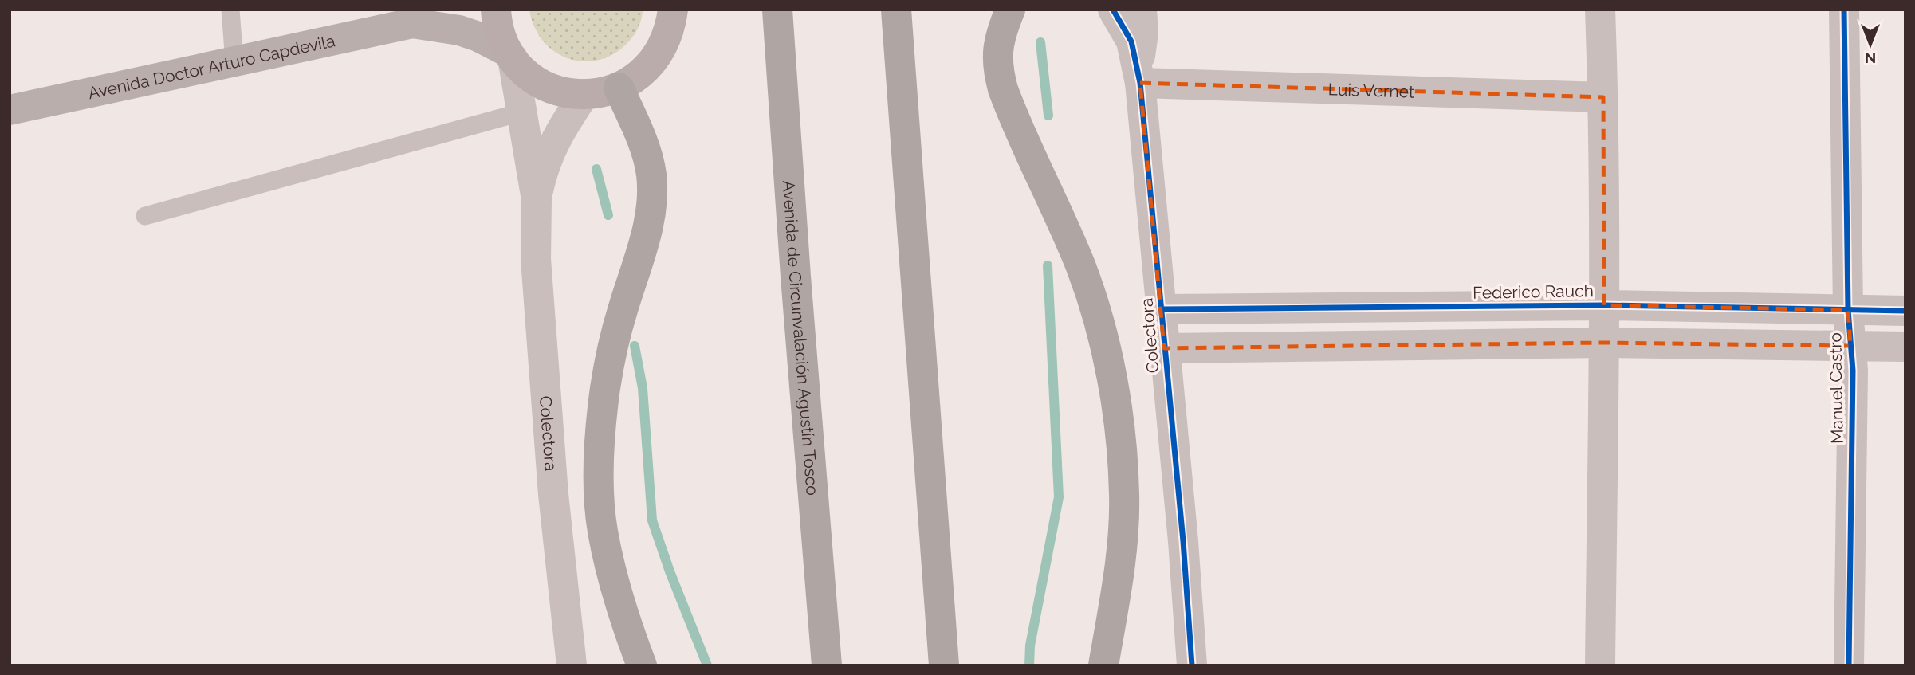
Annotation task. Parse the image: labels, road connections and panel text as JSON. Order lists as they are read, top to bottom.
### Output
{
  "streets": {
    "highway": ["Avenida de Circunvalación Agustín Tosco"],
    "main road": ["Avenida Doctor Arturo Capdevila"],
    "street": [
      "Luis Vernet",
      "Federico Rauch",
      "Colectora",
      "Manuel Castro"
    ]
  },
  "crossings": [
    ["Avenida Doctor Arturo Capdevila", "Colectora"],
    ["Luis Vernet", "Colectora"],
    ["Federico Rauch", "Colectora"],
    ["Federico Rauch", "Manuel Castro"]
  ],
  "north": "bottom"
}
